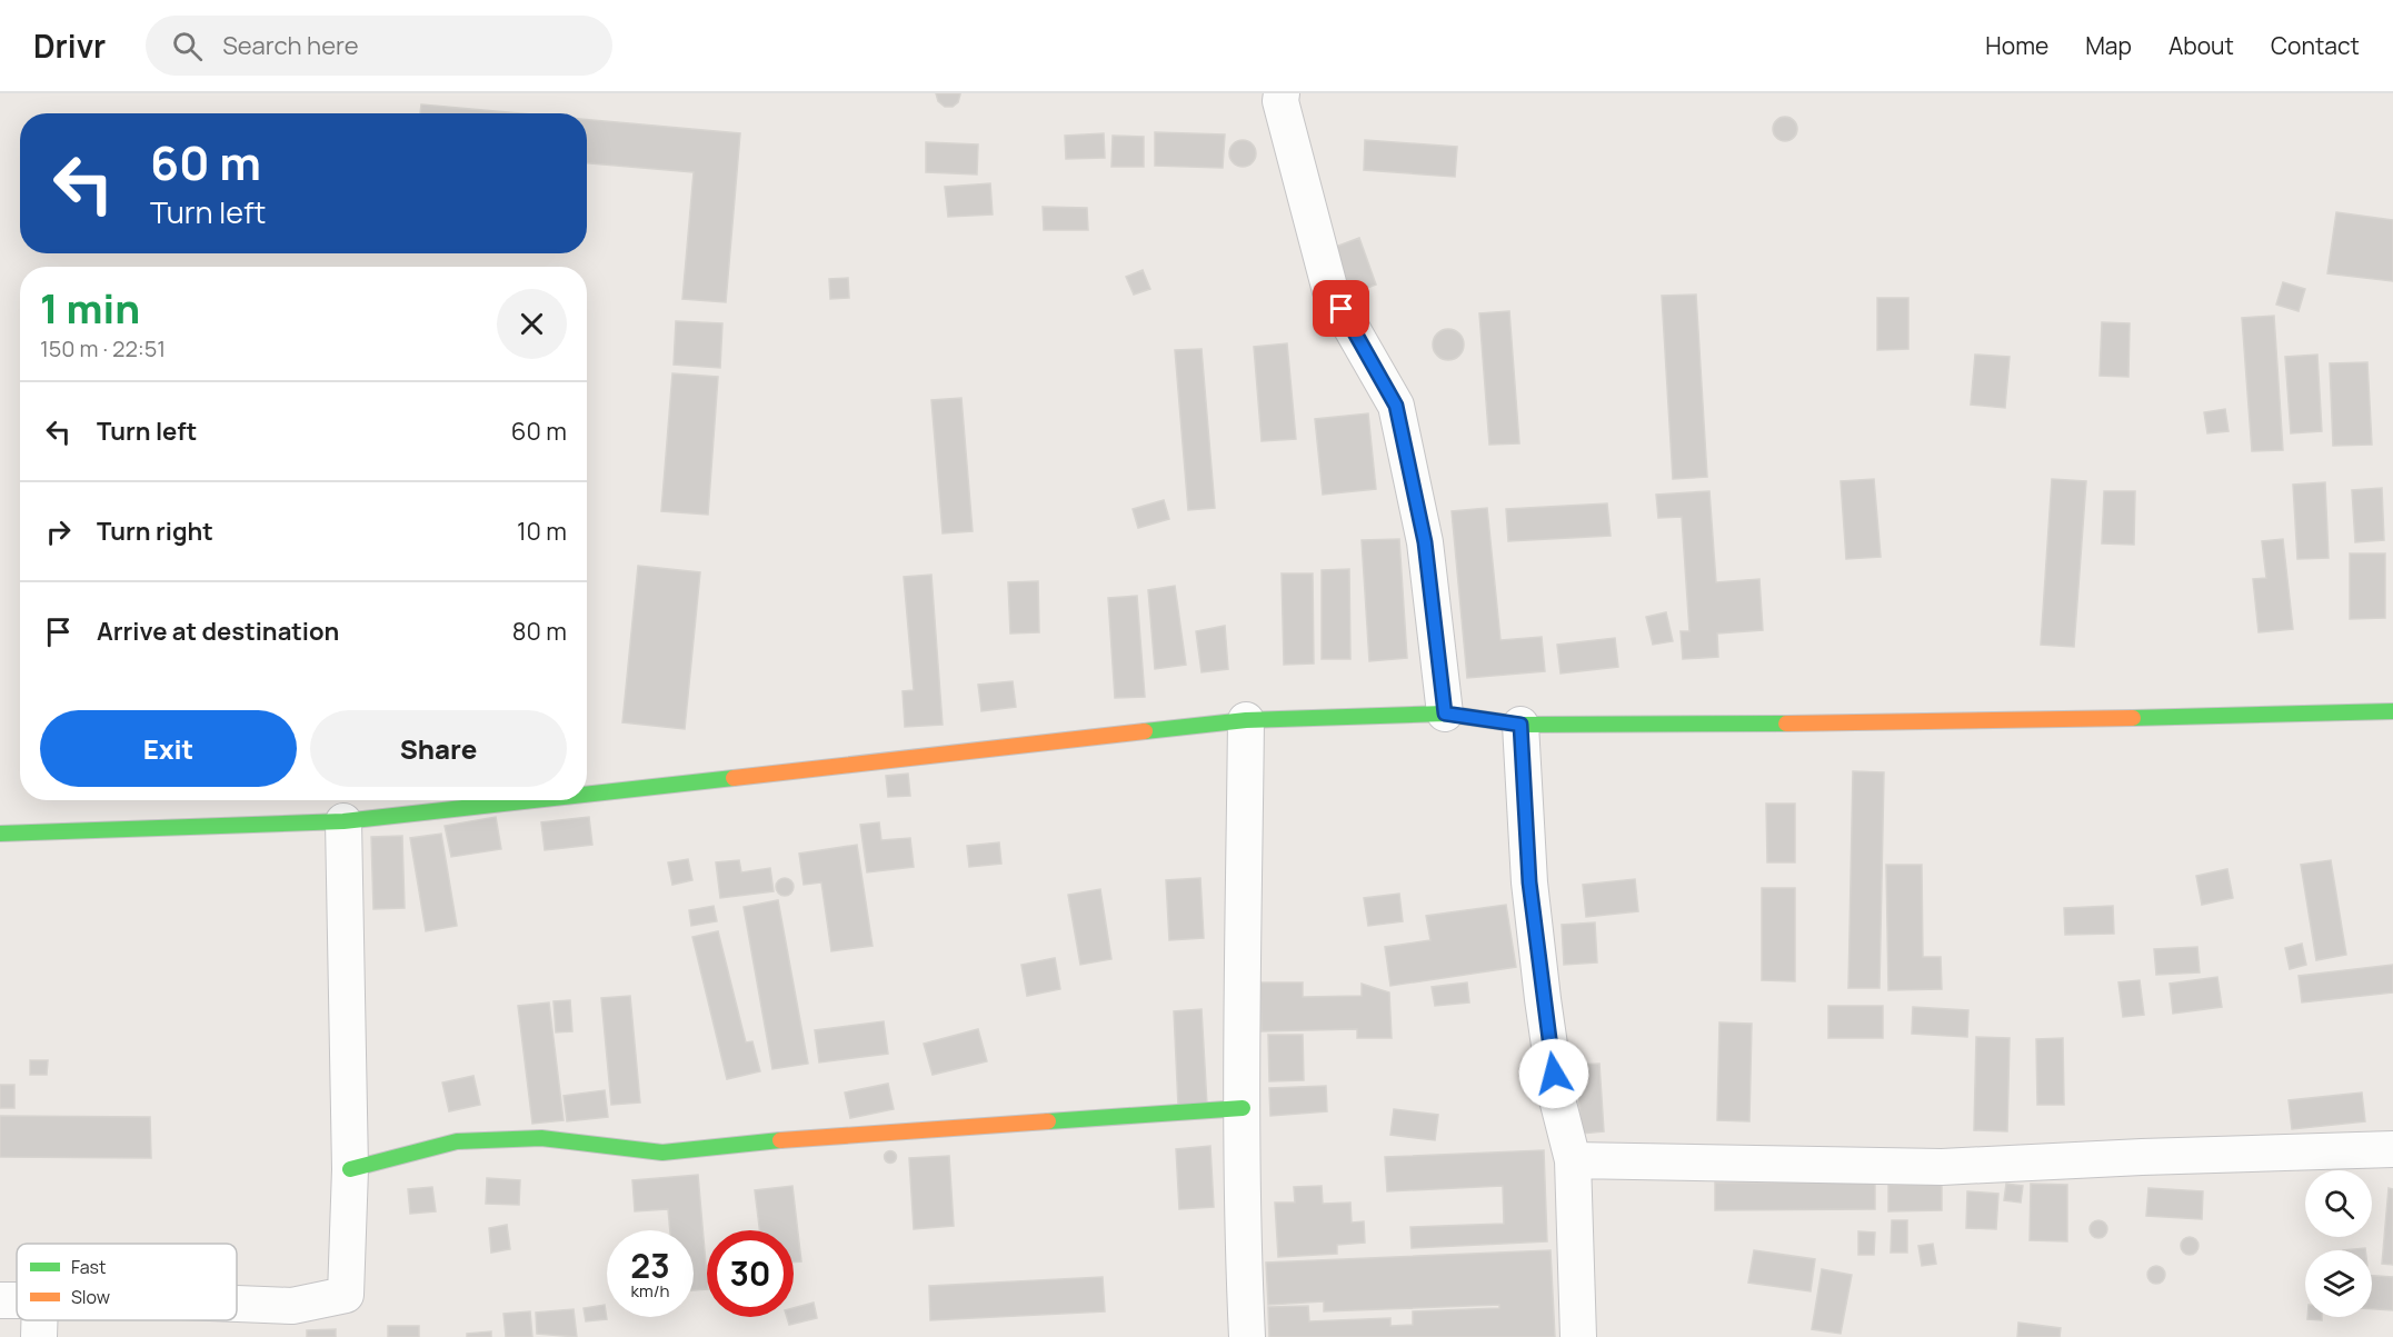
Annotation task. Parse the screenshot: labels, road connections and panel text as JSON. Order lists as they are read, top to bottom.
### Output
{
  "legend": ["Fast", "Slow"],
  "page": {
    "header": "Drivr",
    "search": "Search here",
    "nav": [
      "Home",
      "Map",
      "About",
      "Contact"
    ],
    "turn": ["60 m", "Turn left"],
    "heading": ["1 min", "150 m · 22:51"],
    "list": [
      {
        "name": "Turn left",
        "value": "60 m"
      },
      {
        "name": "Turn right",
        "value": "10 m"
      },
      {
        "name": "Arrive at destination",
        "value": "80 m"
      }
    ],
    "buttons": ["Exit", "Share"],
    "speed": "23 km/h",
    "limit": "30"
  }
}
